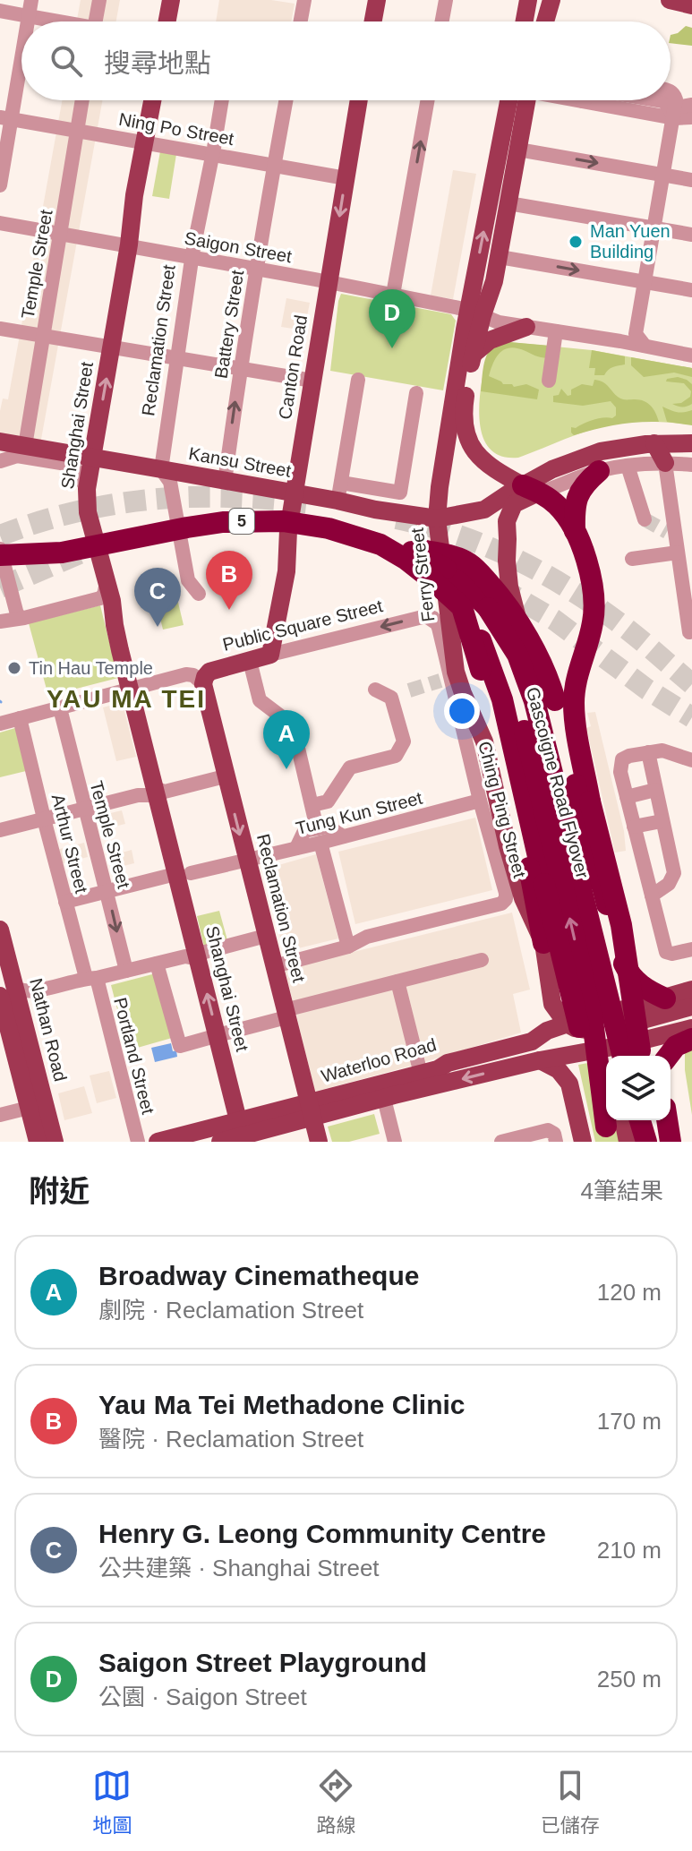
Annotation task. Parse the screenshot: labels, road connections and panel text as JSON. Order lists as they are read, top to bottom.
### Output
{
  "streets": {
    "highway": ["5", "Gascoigne Road Flyover"],
    "main road": [
      "Reclamation Street",
      "Canton Road",
      "Shanghai Street",
      "Kansu Street",
      "Ferry Street",
      "Public Square Street",
      "Nathan Road",
      "Waterloo Road"
    ],
    "street": [
      "Ning Po Street",
      "Saigon Street",
      "Temple Street",
      "Battery Street",
      "Ching Ping Street",
      "Tung Kun Street",
      "Arthur Street",
      "Portland Street"
    ]
  },
  "crossings": [
    ["Ning Po Street", "Temple Street"],
    ["Ning Po Street", "Battery Street"],
    ["Ning Po Street", "Reclamation Street"],
    ["Ning Po Street", "Canton Road"],
    ["Ning Po Street", "Shanghai Street"],
    ["Saigon Street", "Temple Street"],
    ["Saigon Street", "Battery Street"],
    ["Saigon Street", "Reclamation Street"],
    ["Saigon Street", "Canton Road"],
    ["Saigon Street", "Shanghai Street"],
    ["Saigon Street", "Ferry Street"],
    ["Temple Street", "Kansu Street"],
    ["Temple Street", "Tung Kun Street"],
    ["Battery Street", "Kansu Street"],
    ["Reclamation Street", "Kansu Street"],
    ["Reclamation Street", "Public Square Street"],
    ["Reclamation Street", "Tung Kun Street"],
    ["Reclamation Street", "Waterloo Road"],
    ["Canton Road", "Kansu Street"],
    ["Canton Road", "Public Square Street"],
    ["Shanghai Street", "Kansu Street"],
    ["Shanghai Street", "Tung Kun Street"],
    ["Shanghai Street", "Waterloo Road"],
    ["Kansu Street", "Ferry Street"],
    ["Ferry Street", "Gascoigne Road Flyover"],
    ["Ferry Street", "Ching Ping Street"],
    ["Public Square Street", "Ching Ping Street"],
    ["Ching Ping Street", "Tung Kun Street"],
    ["Tung Kun Street", "Arthur Street"],
    ["Arthur Street", "Portland Street"]
  ],
  "one_way": ["Public Square Street"],
  "districts": ["YAU MA TEI"],
  "places": ["Man Yuen Building", "Tin Hau Temple"],
  "page": {
    "search": "搜尋地點",
    "pins": [
      "D",
      "B",
      "C",
      "A"
    ],
    "heading": ["附近", "4筆結果"],
    "list": [
      {
        "mark": "A",
        "name": "Broadway Cinematheque",
        "note": "劇院 · Reclamation Street",
        "value": "120 m"
      },
      {
        "mark": "B",
        "name": "Yau Ma Tei Methadone Clinic",
        "note": "醫院 · Reclamation Street",
        "value": "170 m"
      },
      {
        "mark": "C",
        "name": "Henry G. Leong Community Centre",
        "note": "公共建築 · Shanghai Street",
        "value": "210 m"
      },
      {
        "mark": "D",
        "name": "Saigon Street Playground",
        "note": "公園 · Saigon Street",
        "value": "250 m"
      }
    ],
    "nav": ["地圖", "路線", "已儲存"]
  }
}
